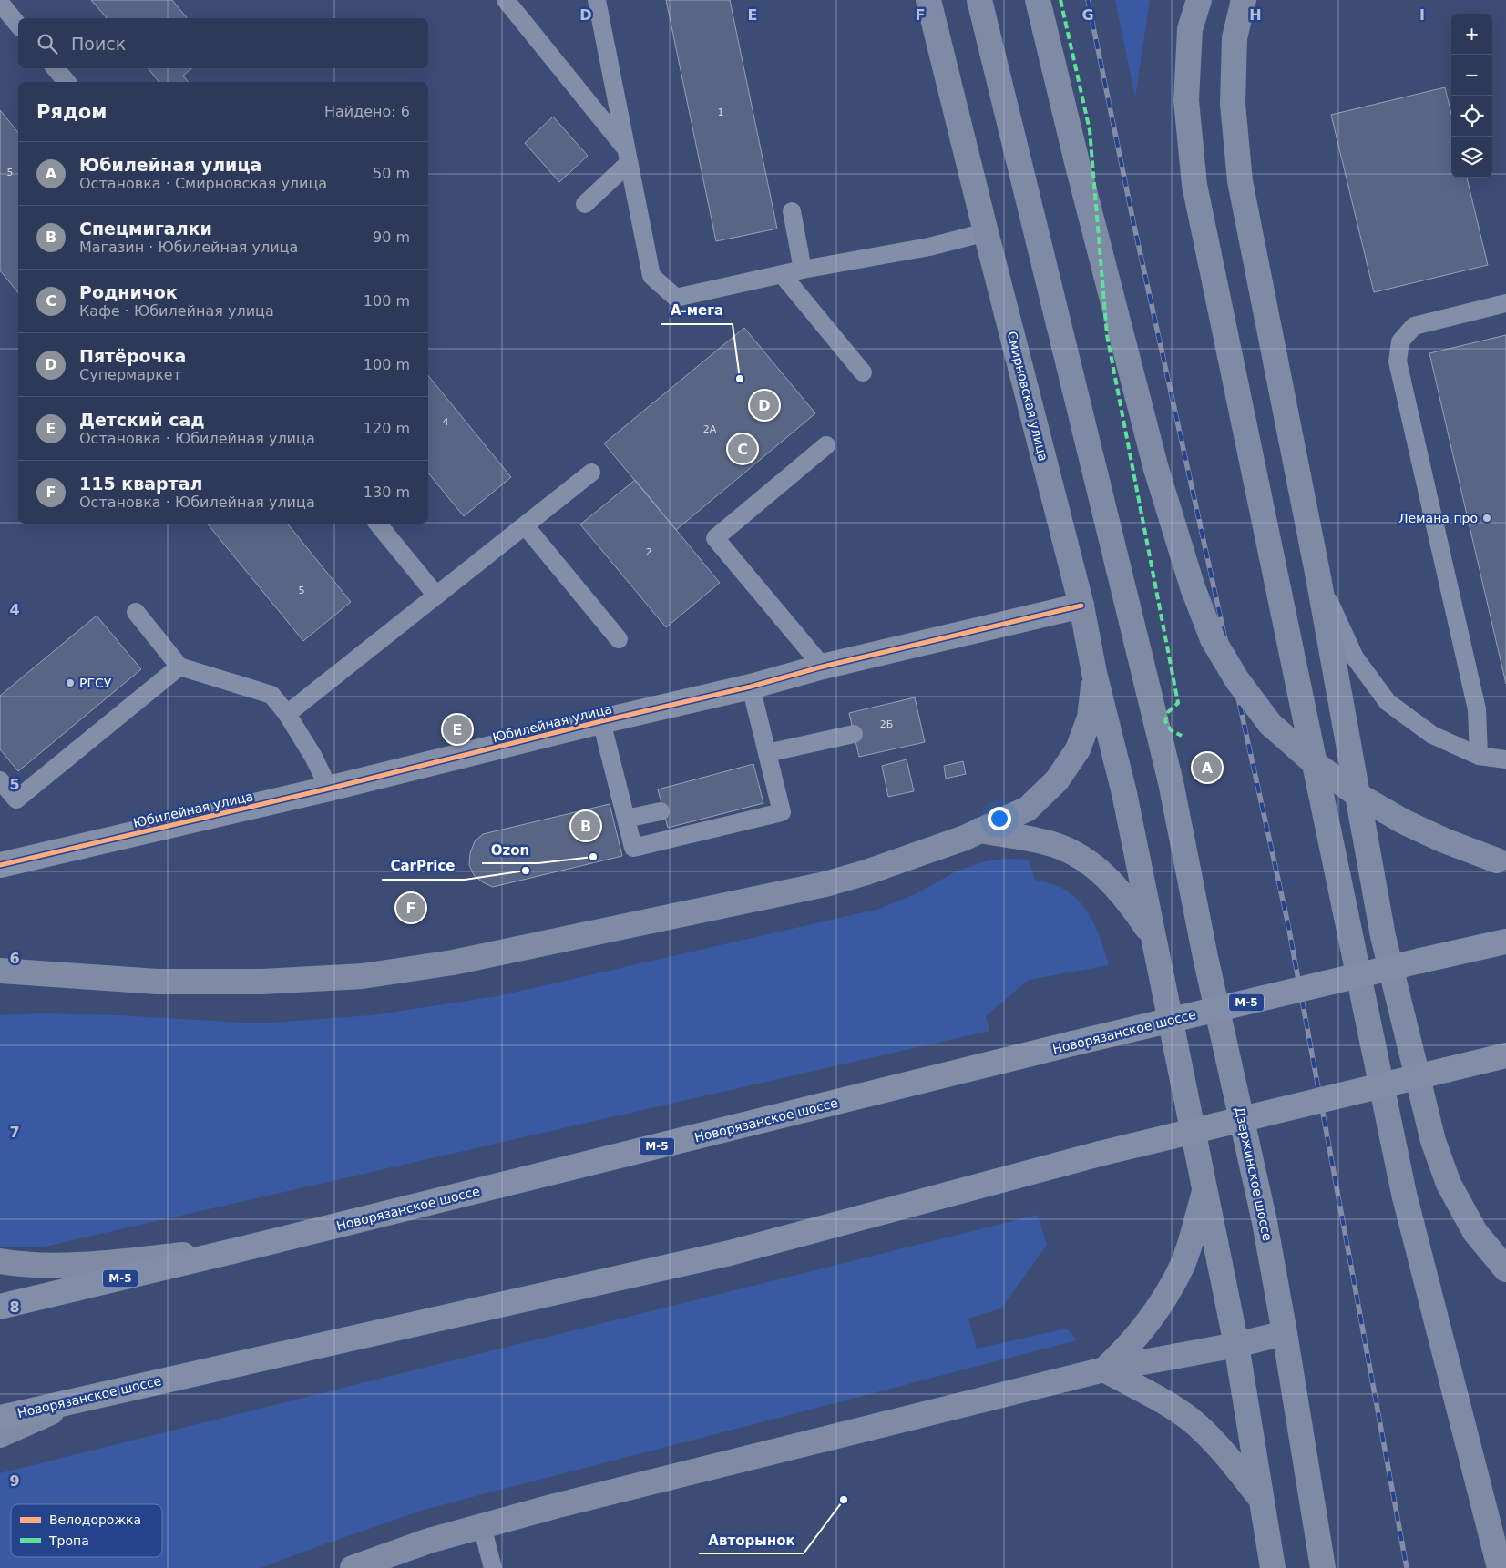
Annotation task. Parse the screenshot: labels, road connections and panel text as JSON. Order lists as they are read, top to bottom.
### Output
{
  "streets": {
    "highway": ["М-5", "Новорязанское шоссе"],
    "main road": ["Смирновская улица", "Дзержинское шоссе"],
    "street": ["Юбилейная улица"]
  },
  "crossings": [
    ["Смирновская улица", "Юбилейная улица"],
    ["М-5", "Новорязанское шоссе"]
  ],
  "places": [
    "А-мега",
    "Лемана про",
    "РГСУ",
    "Ozon",
    "CarPrice",
    "Авторынок"
  ],
  "house_numbers": [
    "1",
    "5",
    "4",
    "2А",
    "2",
    "5",
    "2Б"
  ],
  "legend": ["Велодорожка", "Тропа"],
  "page": {
    "map_buttons": ["+", "−"],
    "search": "Поиск",
    "heading": ["Рядом", "Найдено: 6"],
    "list": [
      {
        "mark": "A",
        "name": "Юбилейная улица",
        "note": "Остановка · Смирновская улица",
        "value": "50 m"
      },
      {
        "mark": "B",
        "name": "Спецмигалки",
        "note": "Магазин · Юбилейная улица",
        "value": "90 m"
      },
      {
        "mark": "C",
        "name": "Родничок",
        "note": "Кафе · Юбилейная улица",
        "value": "100 m"
      },
      {
        "mark": "D",
        "name": "Пятёрочка",
        "note": "Супермаркет",
        "value": "100 m"
      },
      {
        "mark": "E",
        "name": "Детский сад",
        "note": "Остановка · Юбилейная улица",
        "value": "120 m"
      },
      {
        "mark": "F",
        "name": "115 квартал",
        "note": "Остановка · Юбилейная улица",
        "value": "130 m"
      }
    ],
    "pins": [
      "D",
      "C",
      "E",
      "A",
      "B",
      "F"
    ]
  },
  "grid": {
    "columns": [
      "D",
      "E",
      "F",
      "G",
      "H",
      "I"
    ],
    "rows": [
      "4",
      "5",
      "6",
      "7",
      "8",
      "9"
    ]
  }
}
